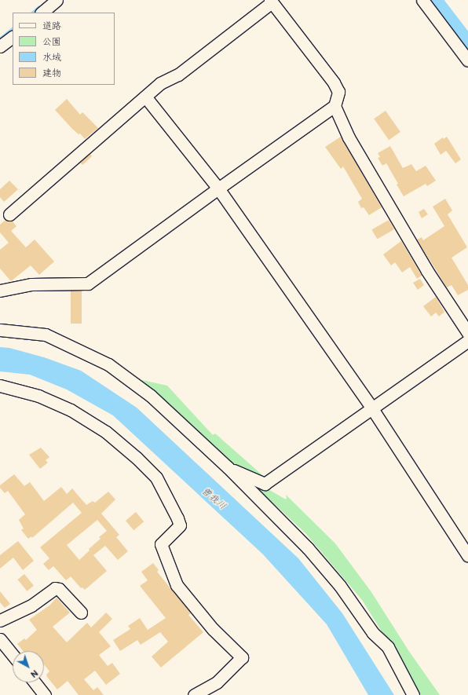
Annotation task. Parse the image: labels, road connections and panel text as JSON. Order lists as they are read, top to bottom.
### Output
{
  "water": ["曽我川"],
  "legend": [
    "道路",
    "公園",
    "水域",
    "建物"
  ],
  "north": "bottom right"
}
